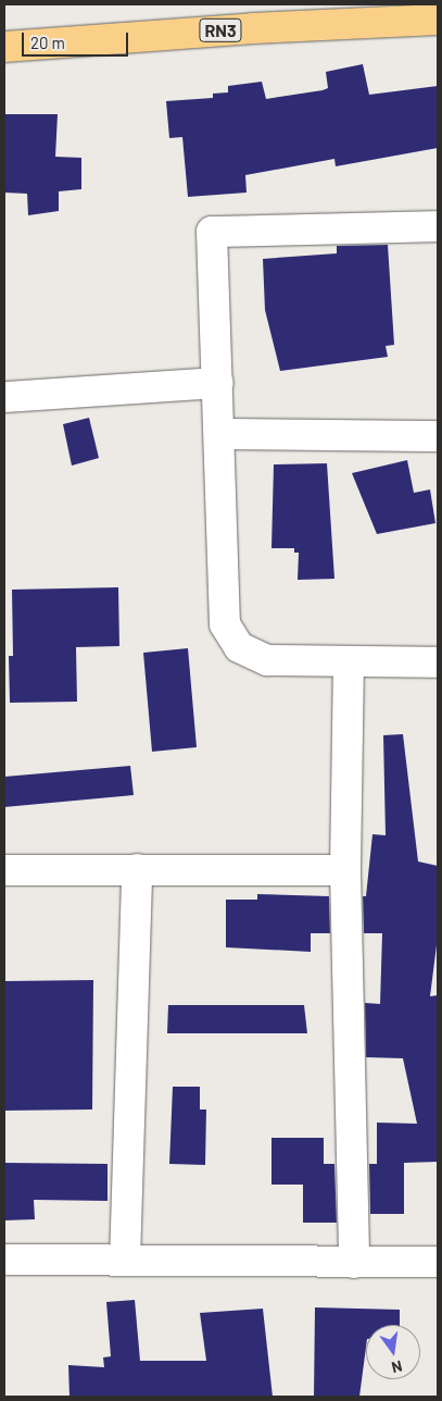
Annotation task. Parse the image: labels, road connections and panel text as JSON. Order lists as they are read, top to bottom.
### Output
{
  "streets": {
    "highway": ["RN3"]
  },
  "scale_bar": "20 m",
  "north": "bottom"
}
